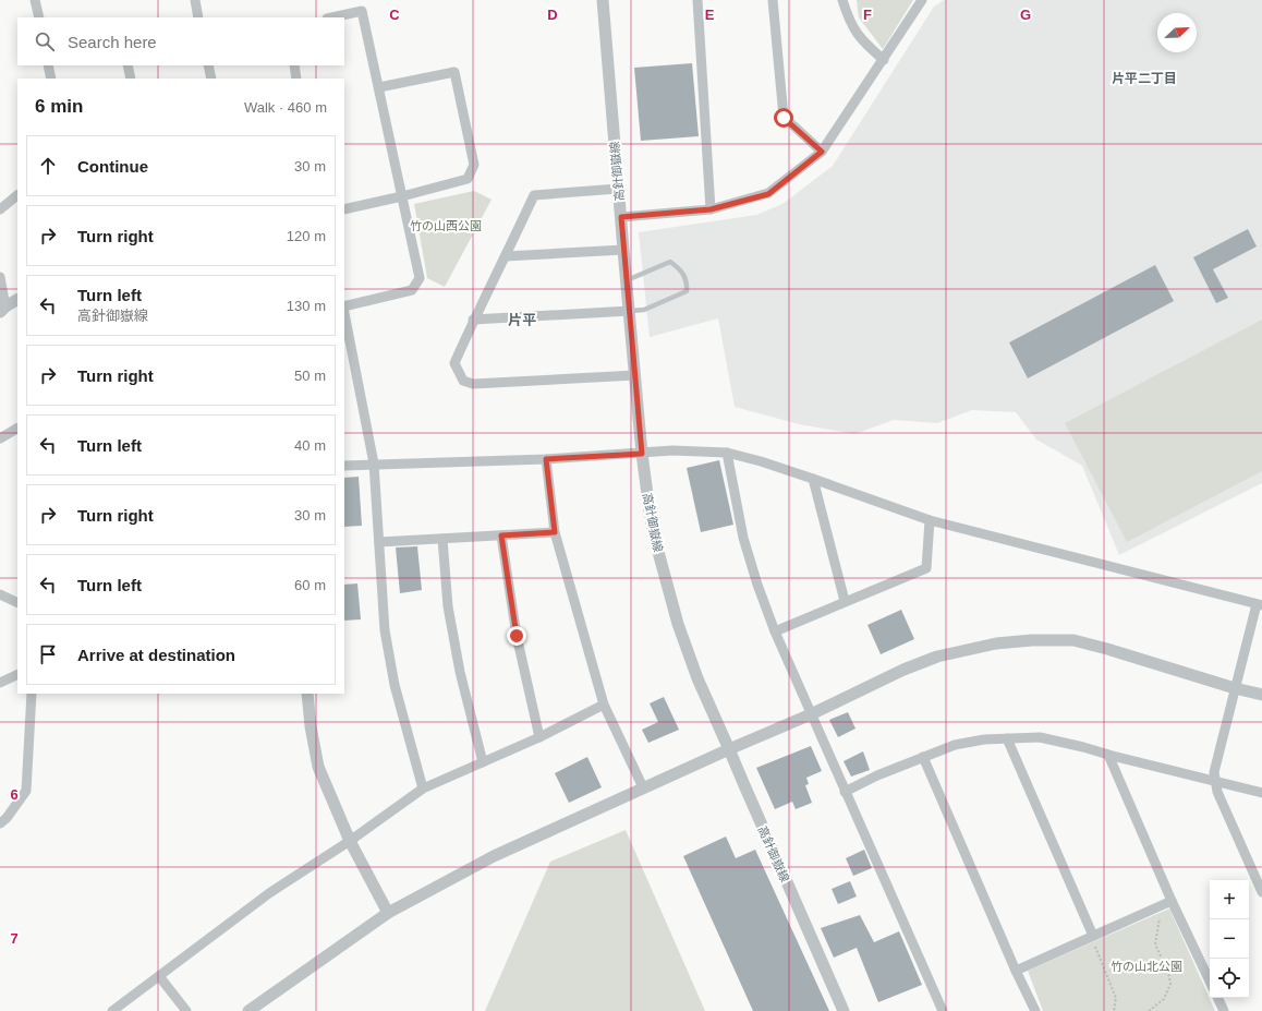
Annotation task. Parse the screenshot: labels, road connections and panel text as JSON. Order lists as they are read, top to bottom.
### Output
{
  "streets": {
    "street": ["高針御嶽線"]
  },
  "districts": ["片平二丁目", "片平"],
  "parks": ["竹の山西公園", "竹の山北公園"],
  "north": "top right",
  "page": {
    "search": "Search here",
    "heading": ["6 min", "Walk · 460 m"],
    "list": [
      ["Continue", "30 m"],
      ["Turn right", "120 m"],
      ["Turn left", "高針御嶽線", "130 m"],
      ["Turn right", "50 m"],
      ["Turn left", "40 m"],
      ["Turn right", "30 m"],
      ["Turn left", "60 m"],
      "Arrive at destination"
    ],
    "map_buttons": ["+", "−"]
  },
  "grid": {
    "columns": [
      "C",
      "D",
      "E",
      "F",
      "G"
    ],
    "rows": ["6", "7"]
  }
}
